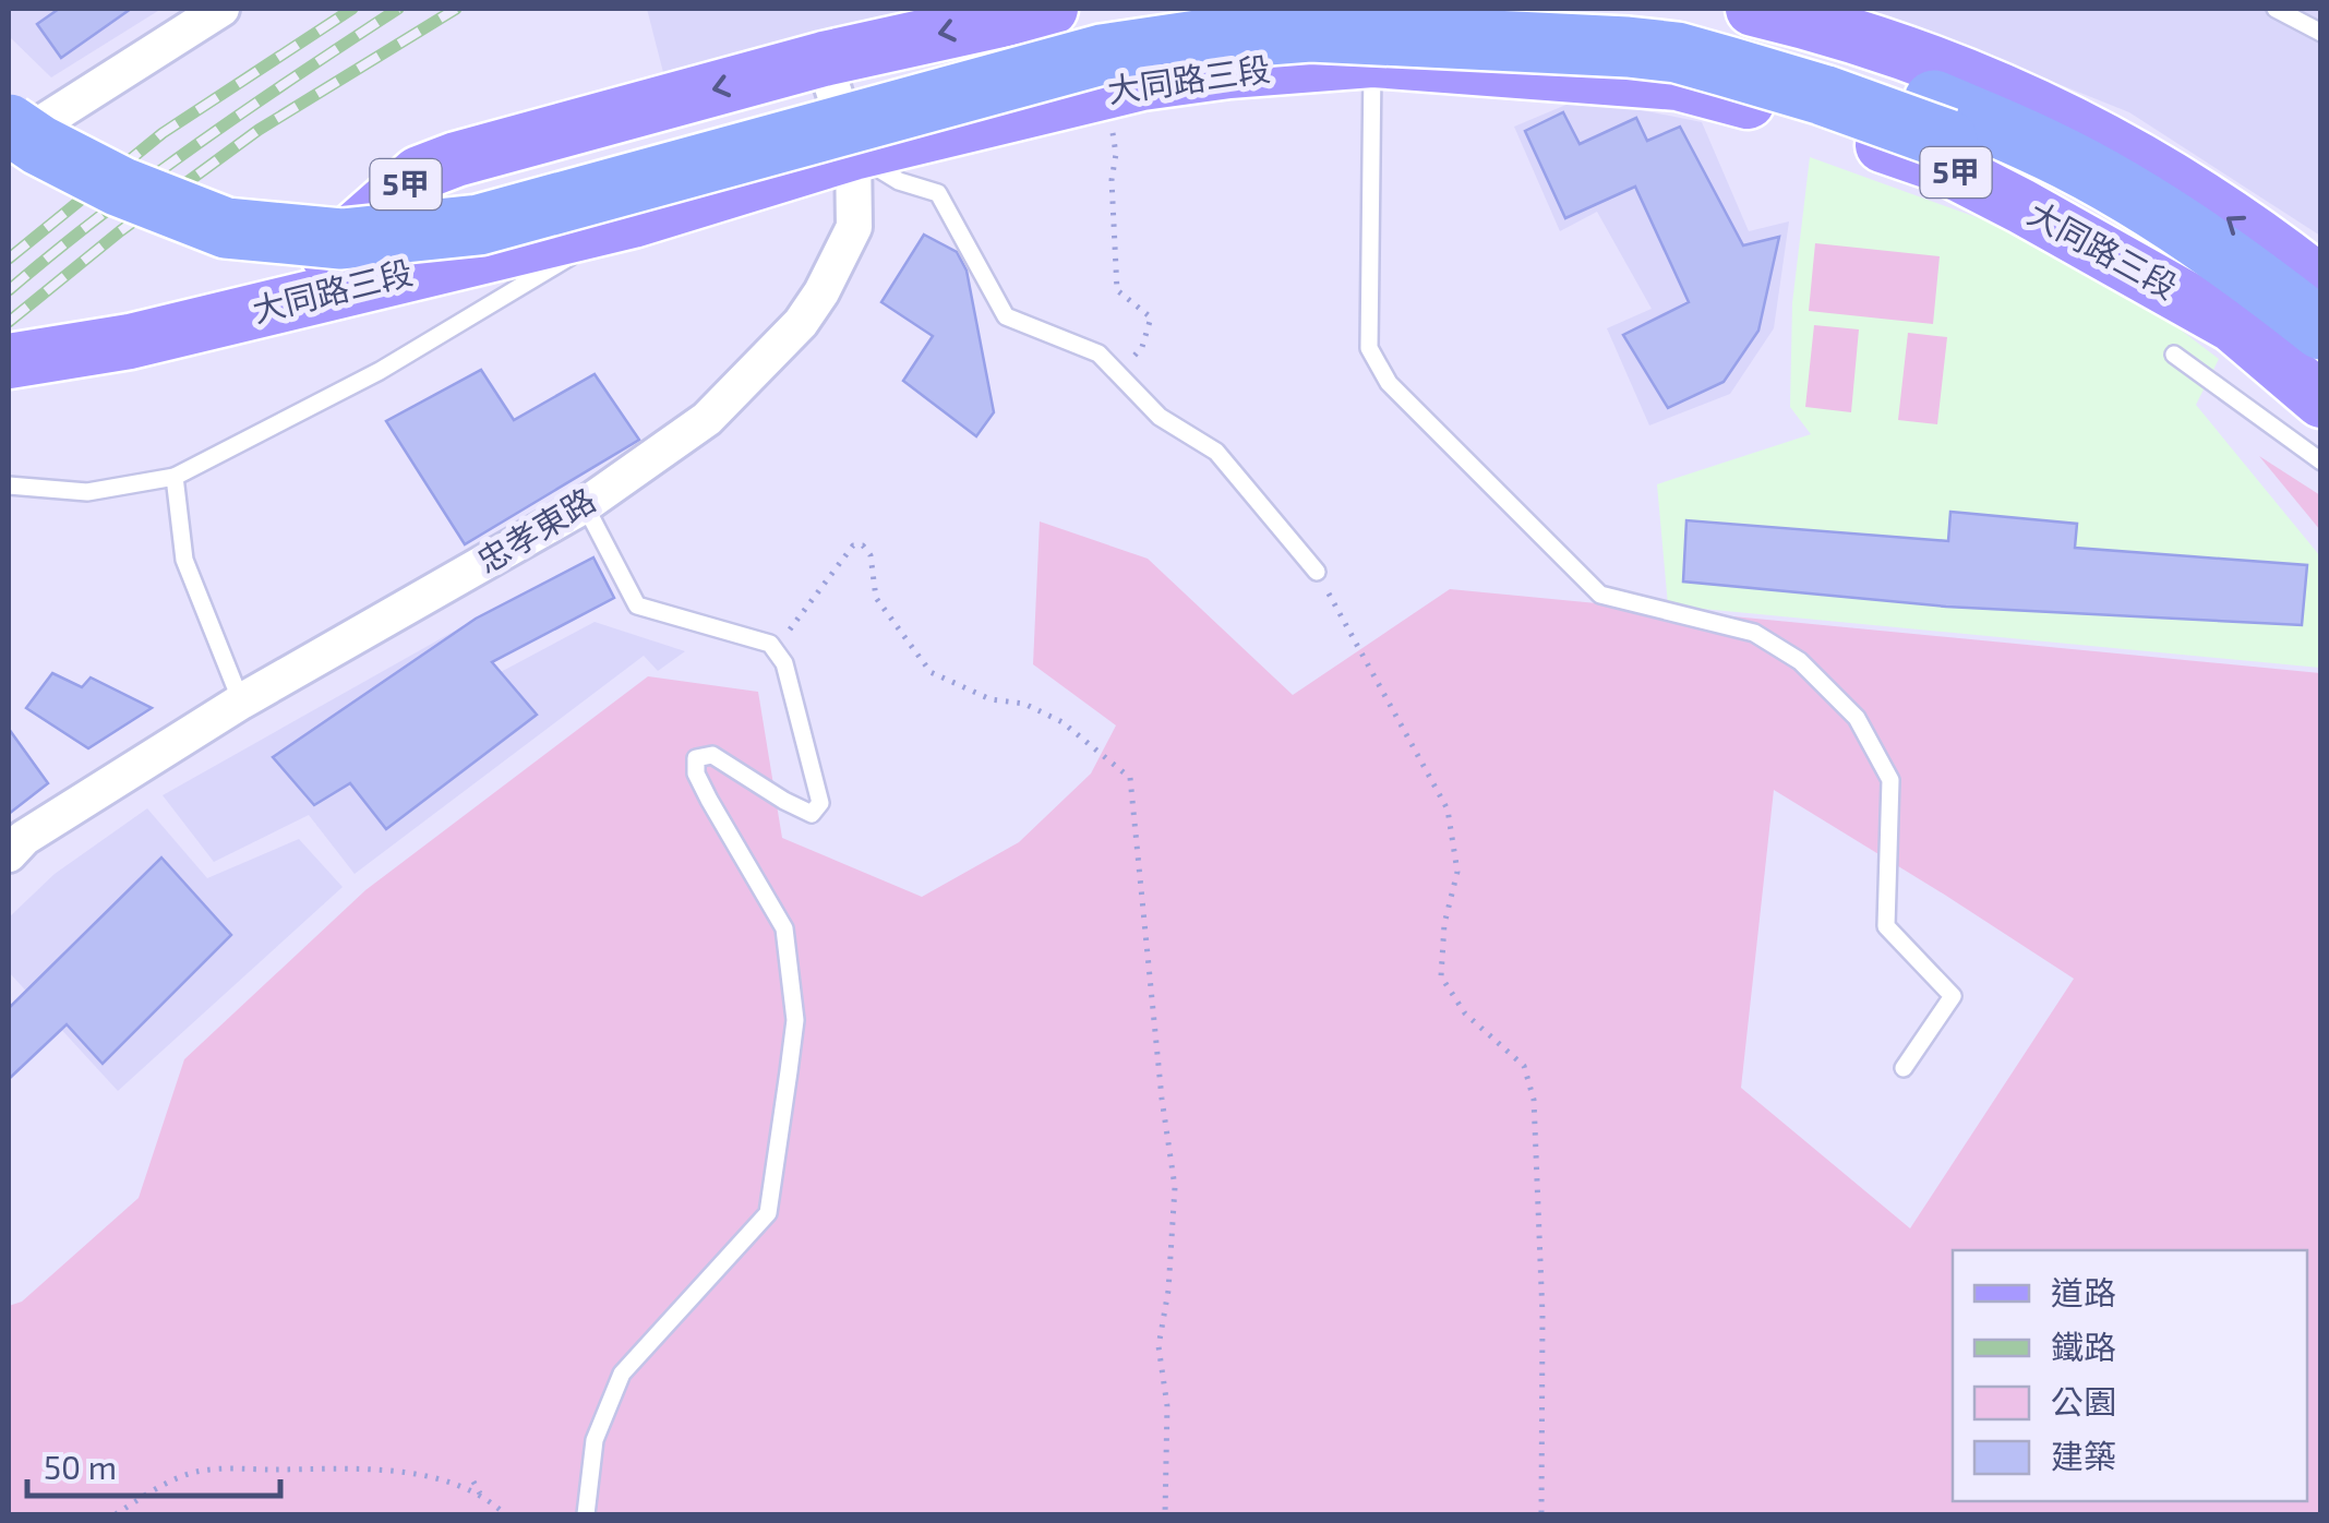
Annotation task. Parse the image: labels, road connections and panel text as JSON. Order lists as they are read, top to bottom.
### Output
{
  "streets": {
    "main road": ["大同路三段", "5甲"],
    "street": ["忠孝東路"]
  },
  "crossings": [
    ["大同路三段", "忠孝東路"]
  ],
  "legend": [
    "道路",
    "鐵路",
    "公園",
    "建築"
  ],
  "scale_bar": "50 m"
}
